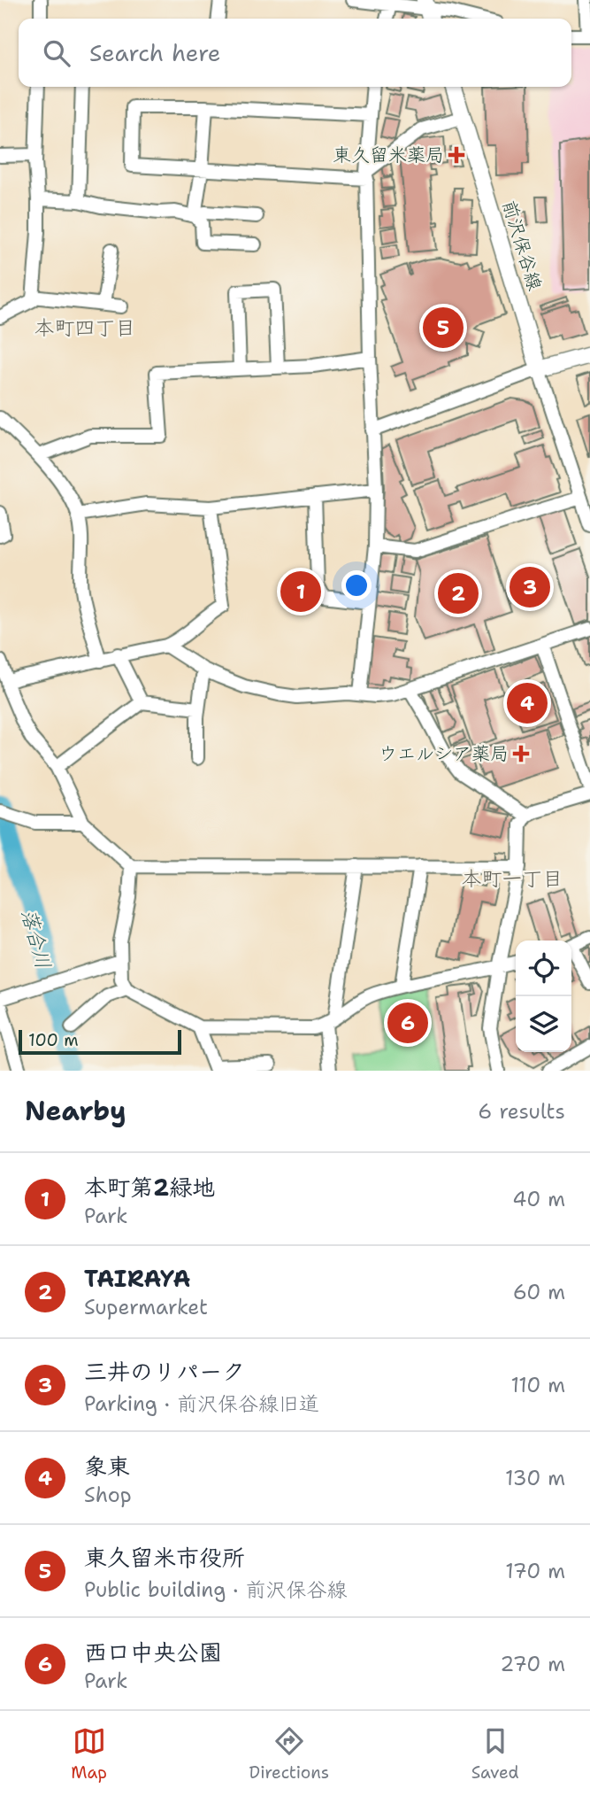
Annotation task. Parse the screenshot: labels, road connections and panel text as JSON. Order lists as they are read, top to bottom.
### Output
{
  "streets": {
    "main road": ["前沢保谷線"]
  },
  "districts": ["本町四丁目", "本町一丁目"],
  "water": ["落合川"],
  "places": {
    "health": ["東久留米薬局", "ウエルシア薬局"]
  },
  "scale_bar": "100 m",
  "page": {
    "search": "Search here",
    "pins": [
      "5",
      "3",
      "1",
      "2",
      "4",
      "6"
    ],
    "scale": "100 m",
    "heading": ["Nearby", "6 results"],
    "list": [
      {
        "mark": "1",
        "name": "本町第2緑地",
        "note": "Park",
        "value": "40 m"
      },
      {
        "mark": "2",
        "name": "TAIRAYA",
        "note": "Supermarket",
        "value": "60 m"
      },
      {
        "mark": "3",
        "name": "三井のリパーク",
        "note": "Parking · 前沢保谷線旧道",
        "value": "110 m"
      },
      {
        "mark": "4",
        "name": "象東",
        "note": "Shop",
        "value": "130 m"
      },
      {
        "mark": "5",
        "name": "東久留米市役所",
        "note": "Public building · 前沢保谷線",
        "value": "170 m"
      },
      {
        "mark": "6",
        "name": "西口中央公園",
        "note": "Park",
        "value": "270 m"
      }
    ],
    "nav": ["Map", "Directions", "Saved"]
  }
}
